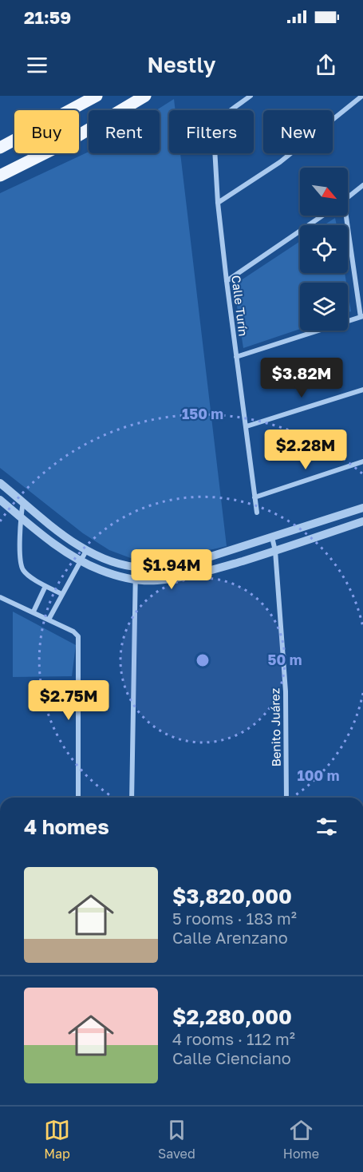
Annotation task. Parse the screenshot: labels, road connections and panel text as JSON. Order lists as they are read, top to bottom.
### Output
{
  "streets": {
    "street": ["Calle Turín", "Benito Juárez"]
  },
  "north": "bottom right",
  "page": {
    "status": "21:59",
    "header": "Nestly",
    "chip": [
      "Buy",
      "Rent",
      "Filters",
      "New"
    ],
    "price": [
      "$3.82M",
      "$2.28M",
      "$1.94M",
      "$2.75M"
    ],
    "heading": "4 homes",
    "list": [
      {
        "name": "$3,820,000",
        "note": "5 rooms · 183 m² · Calle Arenzano"
      },
      {
        "name": "$2,280,000",
        "note": "4 rooms · 112 m² · Calle Cienciano"
      }
    ],
    "tabs": ["Map", "Saved", "Home"]
  },
  "rings": ["150 m", "50 m", "100 m"]
}
